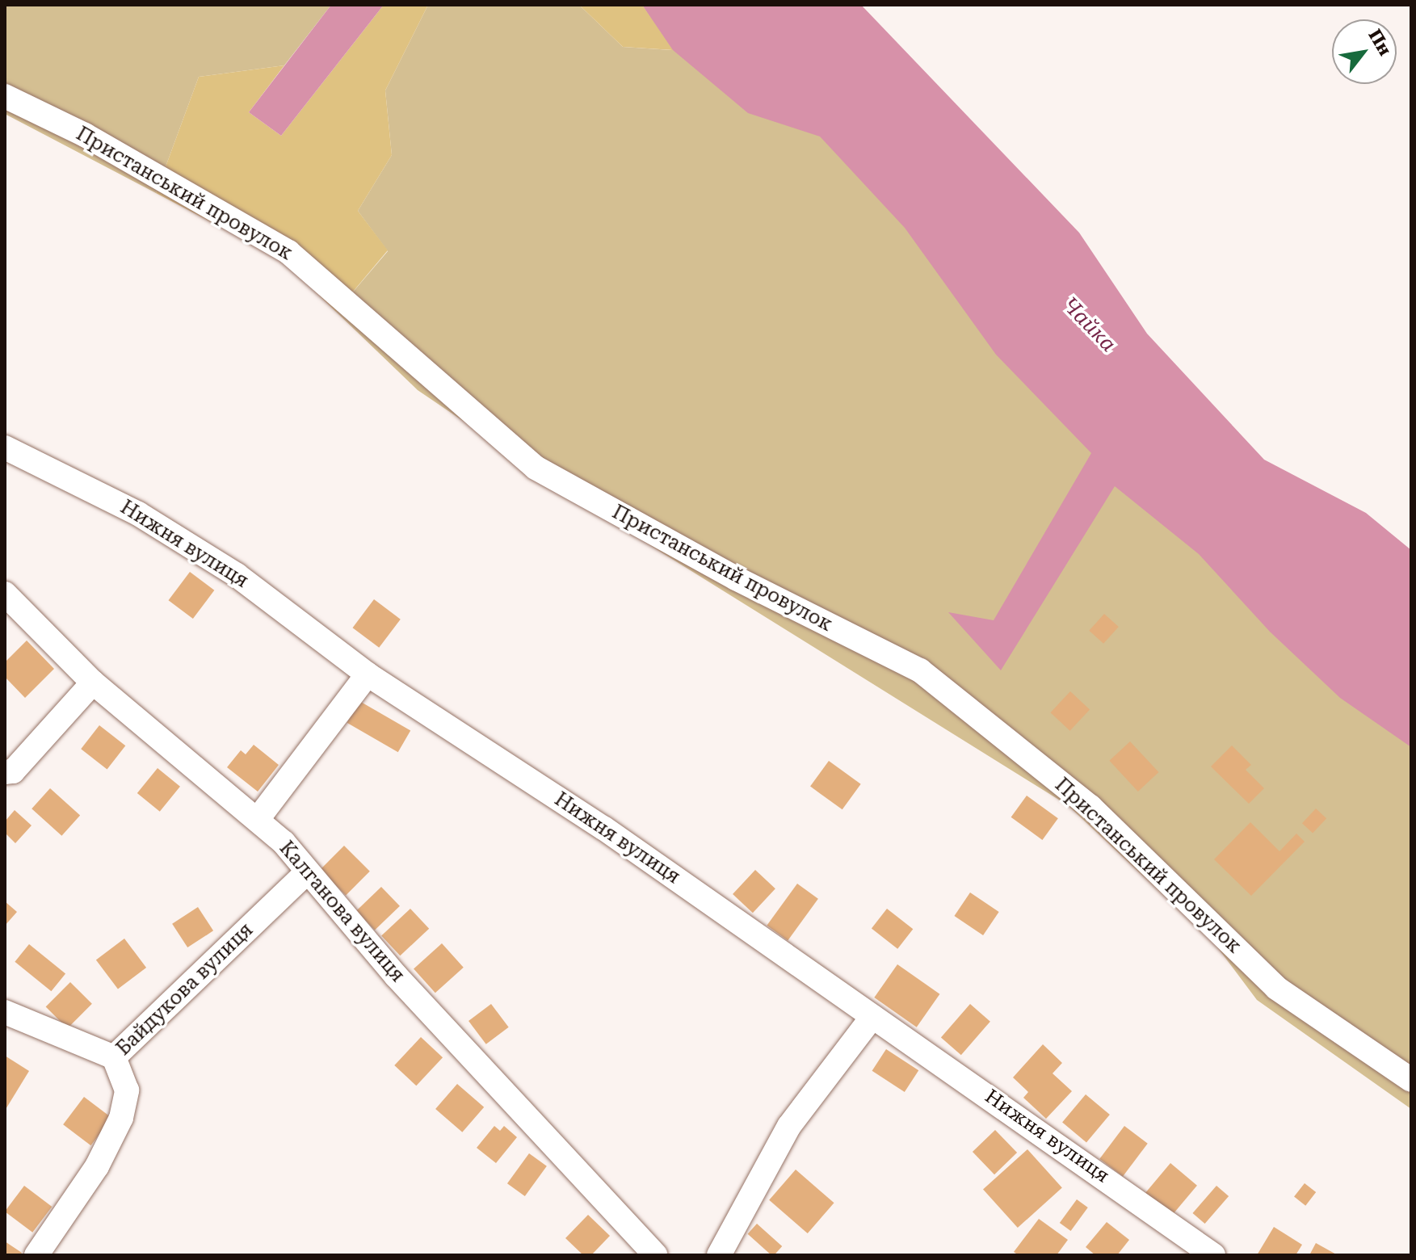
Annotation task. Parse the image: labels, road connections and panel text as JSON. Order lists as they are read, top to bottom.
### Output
{
  "streets": {
    "street": [
      "Пристанський провулок",
      "Нижня вулиця",
      "Калганова вулиця",
      "Байдукова вулиця"
    ]
  },
  "crossings": [
    ["Калганова вулиця", "Байдукова вулиця"]
  ],
  "water": ["Чайка"],
  "north": "top right"
}
